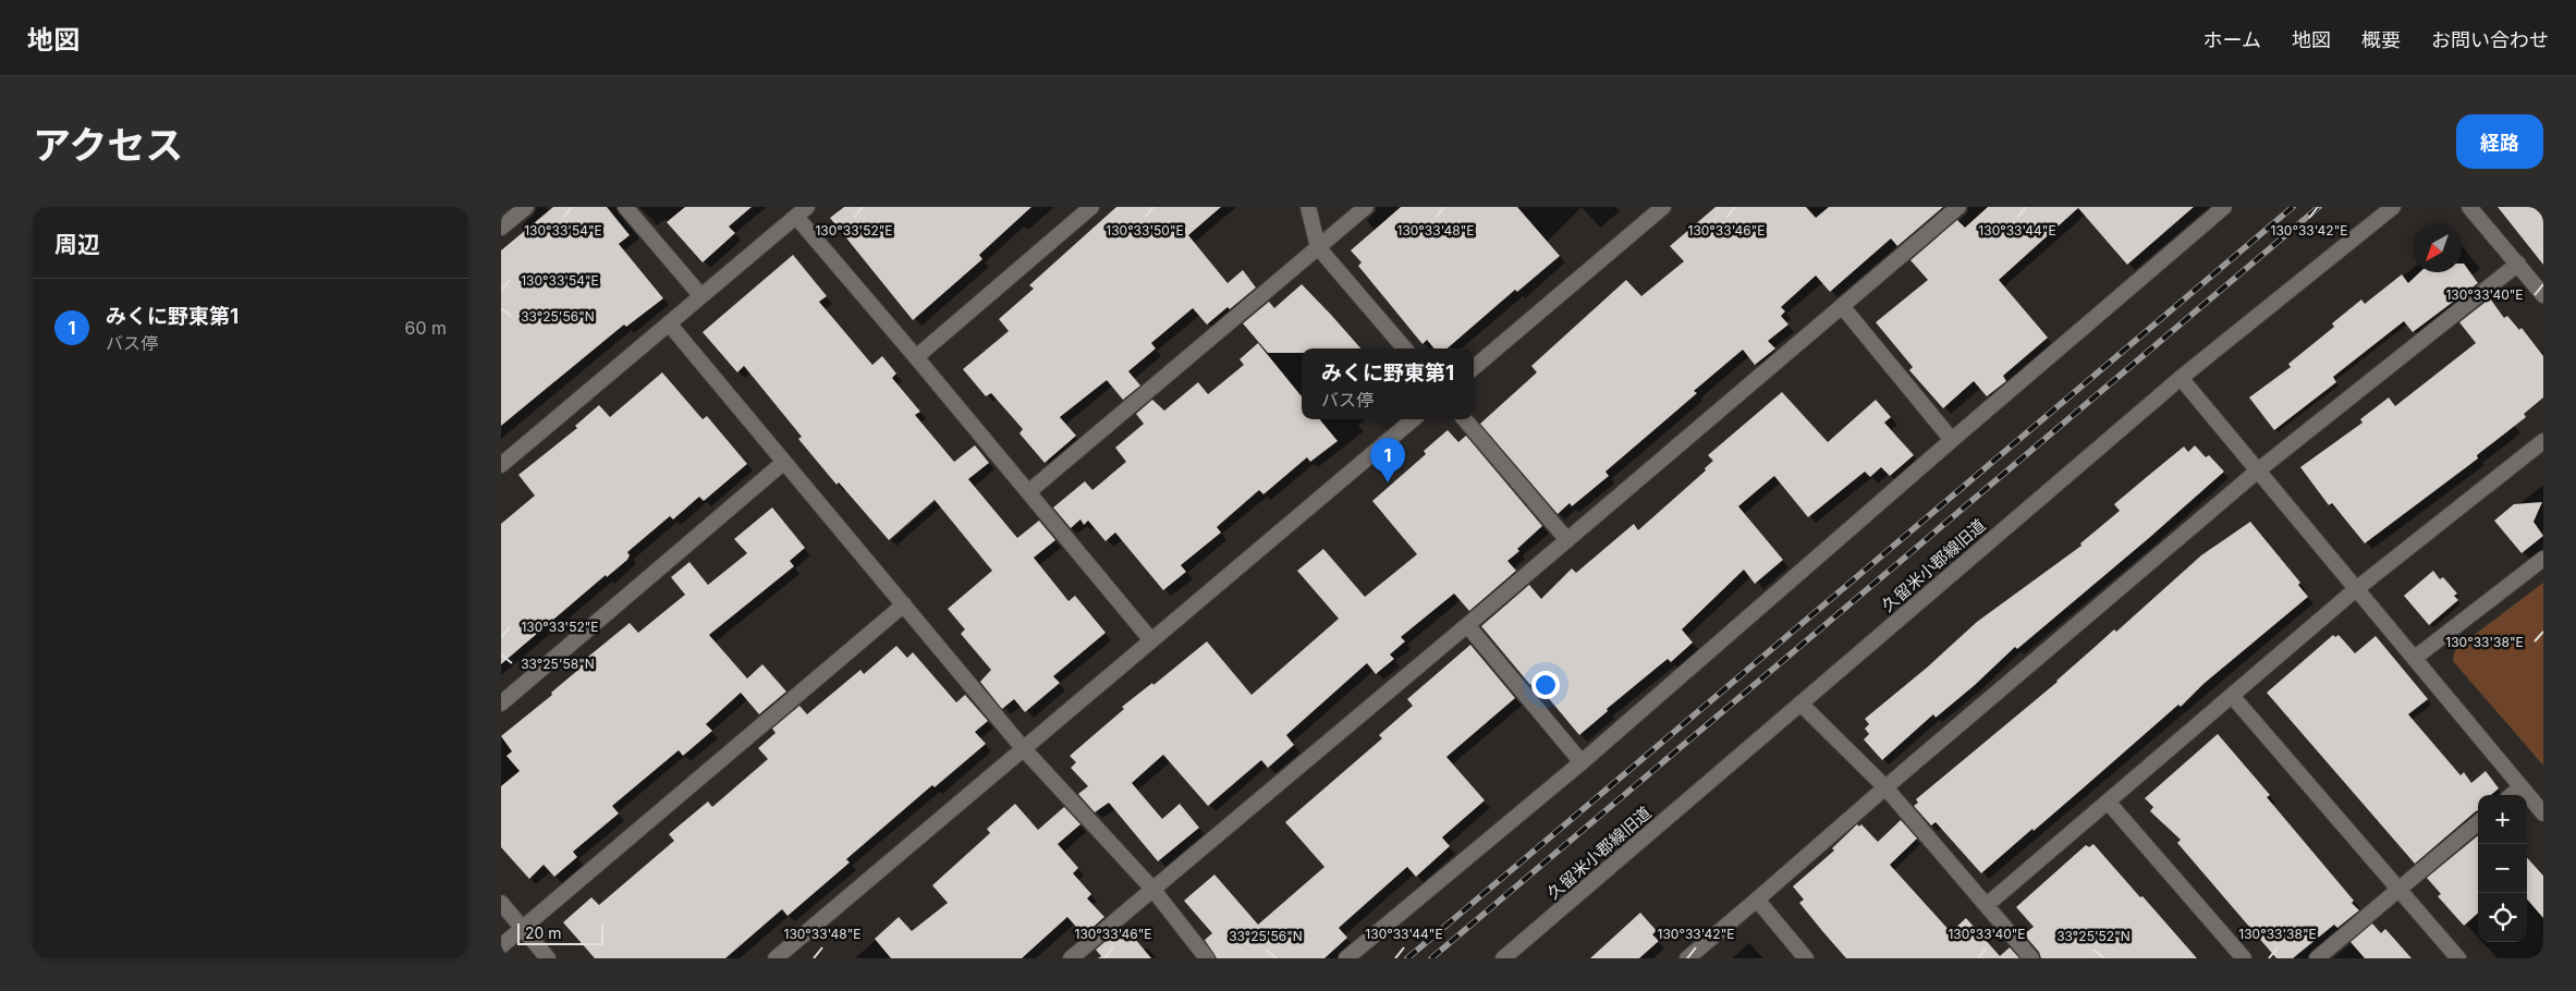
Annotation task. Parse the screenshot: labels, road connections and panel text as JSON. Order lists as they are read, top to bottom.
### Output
{
  "streets": {
    "street": ["久留米小郡線旧道"]
  },
  "scale_bar": "20 m",
  "north": "bottom left",
  "page": {
    "header": "地図",
    "nav": [
      "ホーム",
      "地図",
      "概要",
      "お問い合わせ"
    ],
    "title": "アクセス",
    "buttons": "経路",
    "heading": "周辺",
    "list": [
      {
        "mark": "1",
        "name": "みくに野東第1",
        "note": "バス停",
        "value": "60 m"
      }
    ],
    "popup": ["みくに野東第1", "バス停"],
    "pins": "1",
    "map_buttons": ["+", "−"],
    "scale": "20 m"
  },
  "coordinates": [
    "130°33'54\"E",
    "130°33'52\"E",
    "130°33'50\"E",
    "130°33'48\"E",
    "130°33'46\"E",
    "130°33'44\"E",
    "130°33'42\"E",
    "130°33'40\"E",
    "33°25'56\"N",
    "130°33'38\"E",
    "33°25'58\"N",
    "33°25'52\"N"
  ]
}
